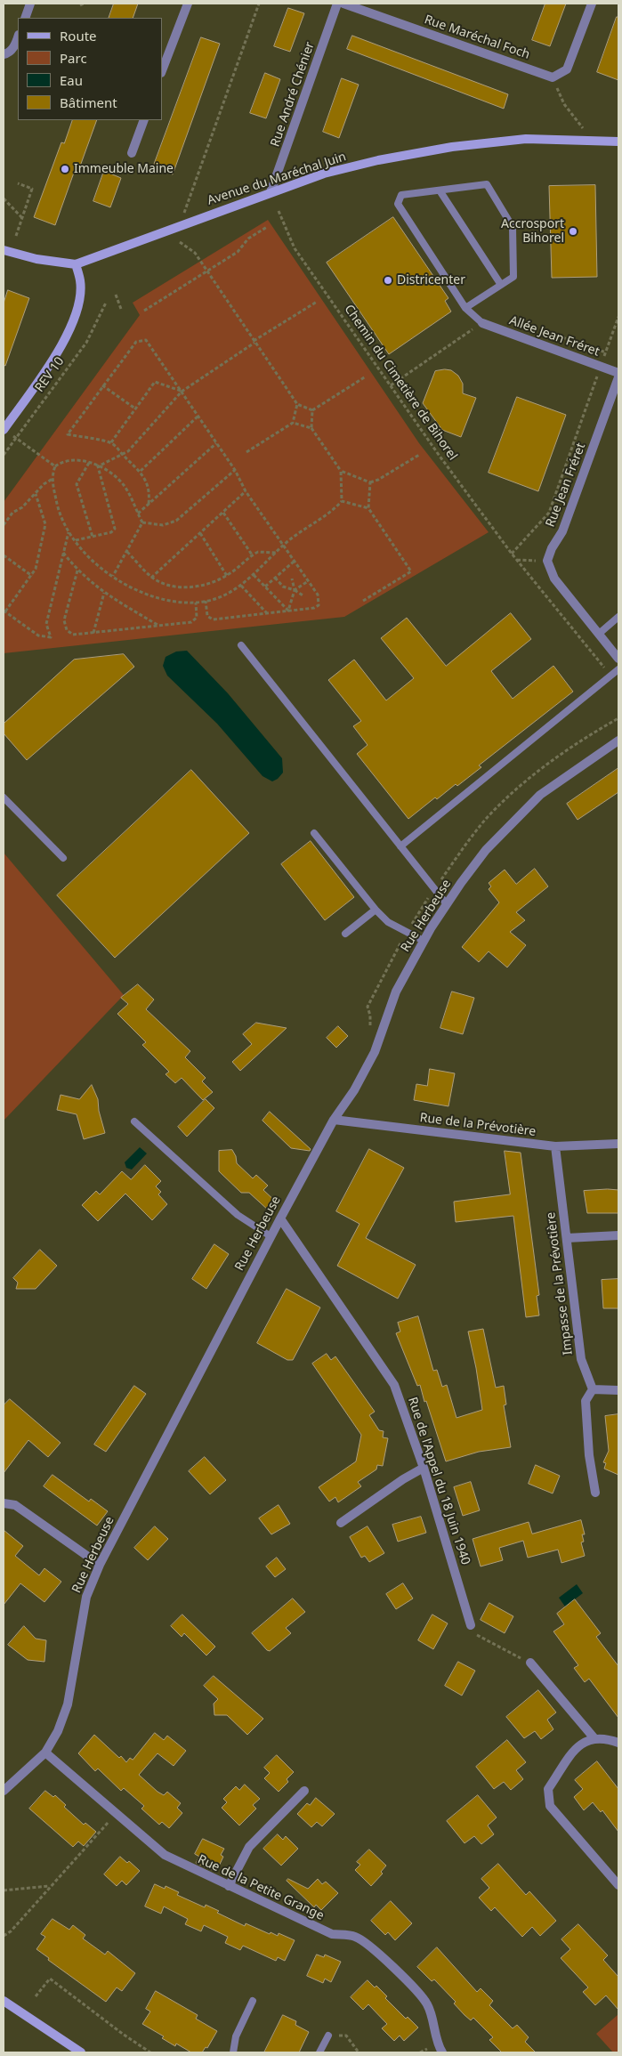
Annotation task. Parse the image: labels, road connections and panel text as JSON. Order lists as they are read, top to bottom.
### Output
{
  "streets": {
    "street": [
      "Rue Maréchal Foch",
      "Rue André Chénier",
      "Avenue du Maréchal Juin",
      "Allée Jean Fréret",
      "Rue Jean Fréret",
      "Rue Herbeuse",
      "Rue de la Prévotière",
      "Impasse de la Prévotière",
      "Rue de l'Appel du 18 Juin 1940",
      "Rue de la Petite Grange"
    ],
    "path": ["REV 10", "Chemin du Cimetière de Bihorel"]
  },
  "crossings": [
    ["Rue André Chénier", "Avenue du Maréchal Juin"],
    ["Rue Herbeuse", "Rue de la Prévotière"],
    ["Rue Herbeuse", "Rue de l'Appel du 18 Juin 1940"],
    ["Rue Herbeuse", "Rue de la Petite Grange"],
    ["Rue de la Prévotière", "Impasse de la Prévotière"]
  ],
  "places": ["Immeuble Maine", "Accrosport Bihorel", "Districenter"],
  "legend": [
    "Route",
    "Parc",
    "Eau",
    "Bâtiment"
  ]
}
